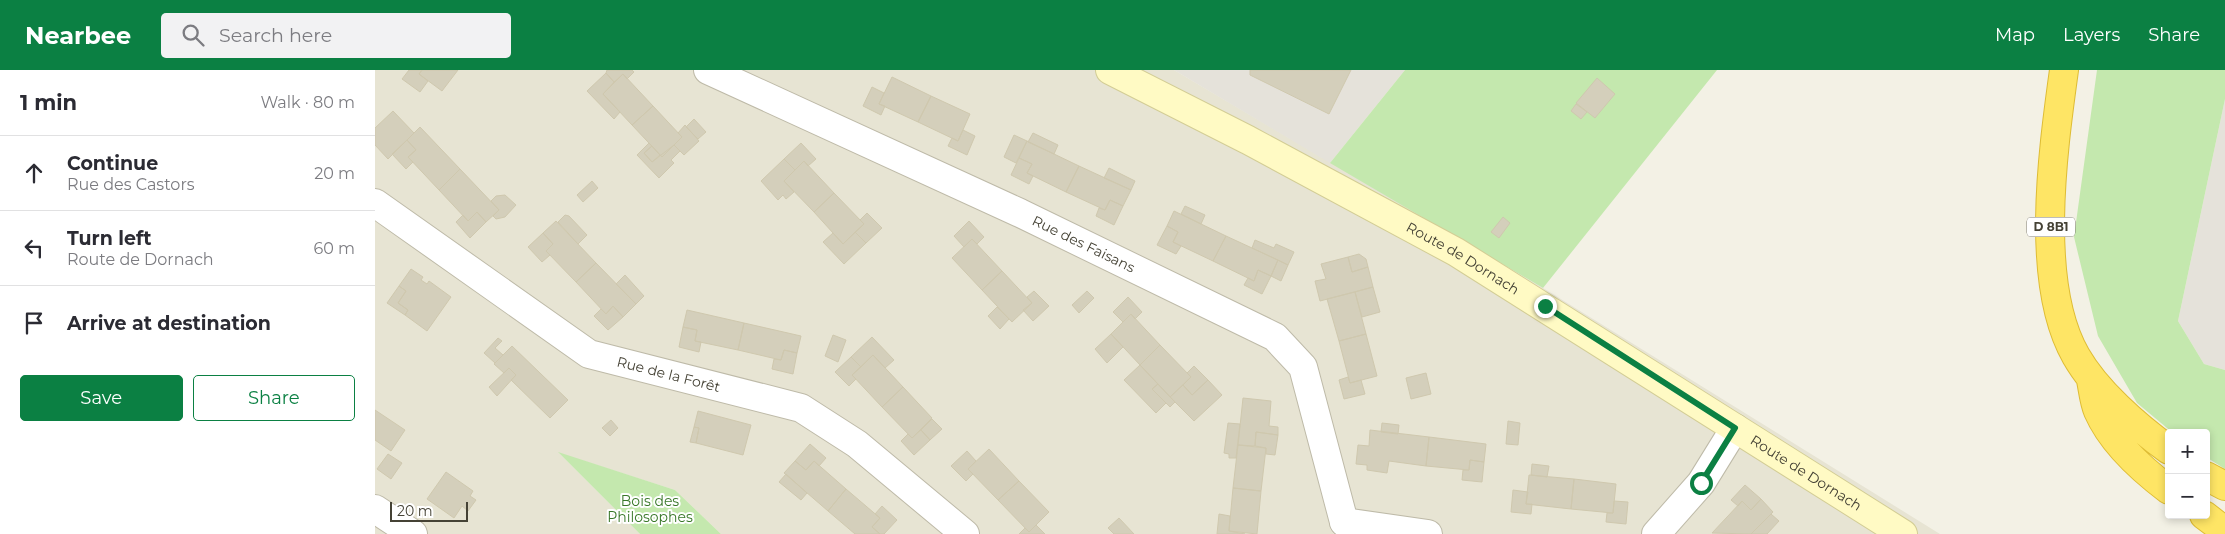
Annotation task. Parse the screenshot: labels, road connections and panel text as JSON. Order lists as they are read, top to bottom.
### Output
{
  "streets": {
    "highway": ["D 8B1"],
    "main road": ["Route de Dornach"],
    "street": ["Rue des Faisans", "Rue de la Forêt"]
  },
  "parks": ["Bois des Philosophes"],
  "scale_bar": "20 m",
  "page": {
    "header": "Nearbee",
    "search": "Search here",
    "nav": ["Map", "Layers", "Share"],
    "heading": ["1 min", "Walk · 80 m"],
    "list": [
      ["Continue", "Rue des Castors", "20 m"],
      ["Turn left", "Route de Dornach", "60 m"],
      "Arrive at destination"
    ],
    "buttons": ["Save", "Share"],
    "map_buttons": ["+", "−"],
    "scale": "20 m"
  }
}
